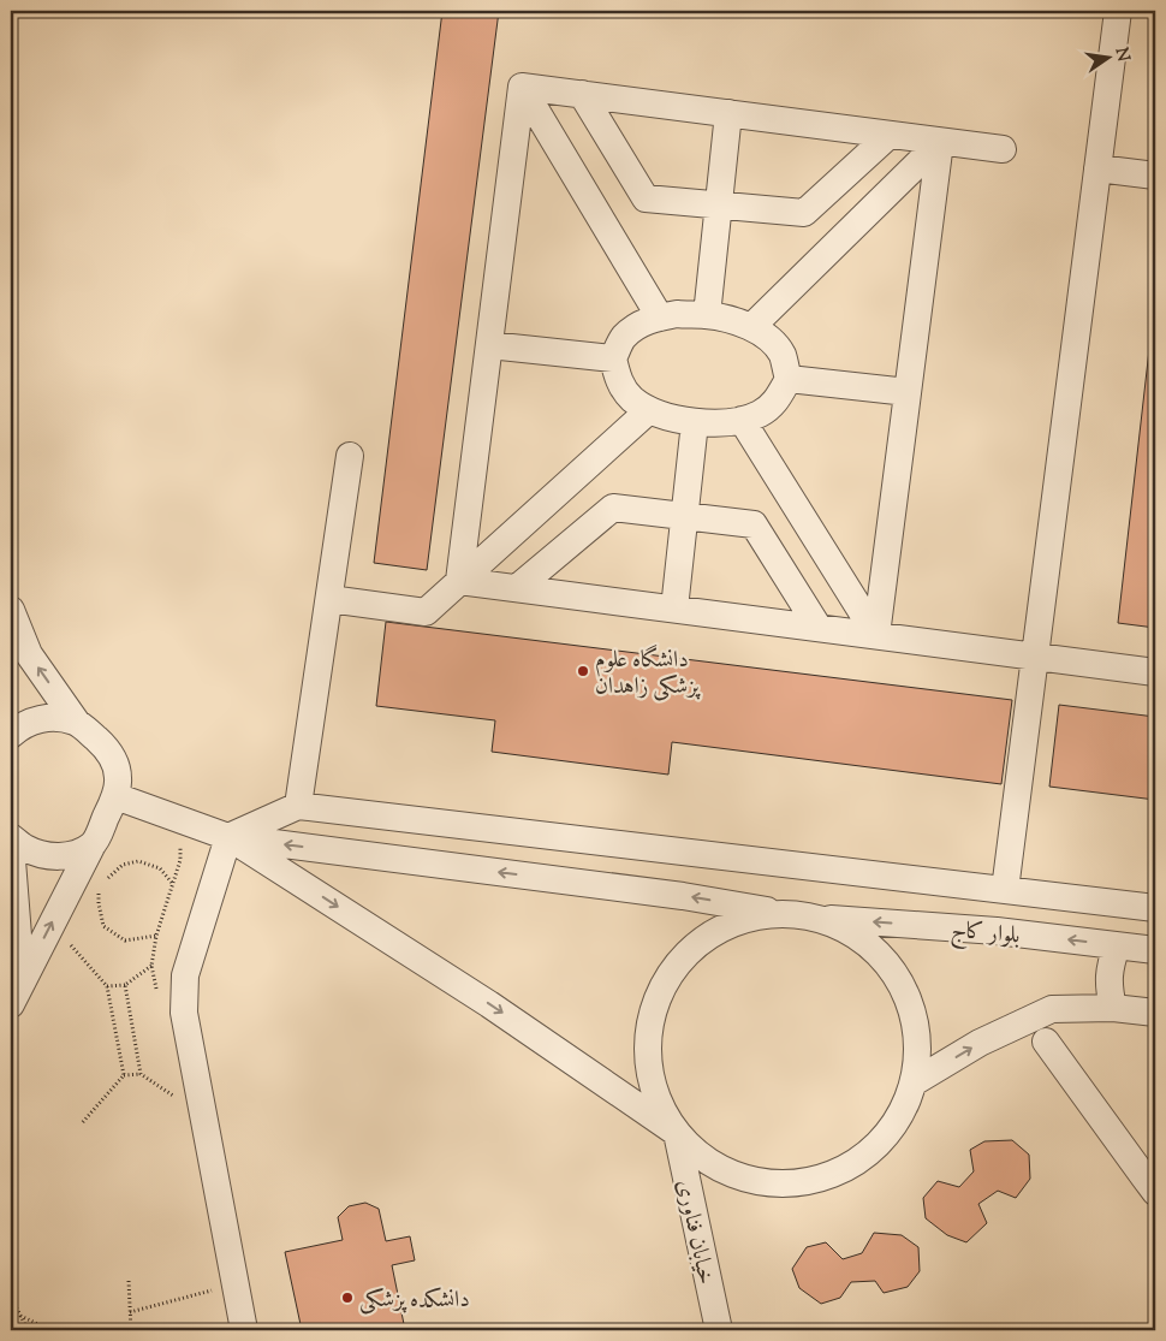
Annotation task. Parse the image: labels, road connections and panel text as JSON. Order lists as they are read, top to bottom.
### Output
{
  "streets": {
    "street": ["بلوار کاج", "خیابان فناوری"]
  },
  "places": ["دانشگاه علوم پزشکی زاهدان", "دانشکده پزشکی"],
  "north": "right"
}
